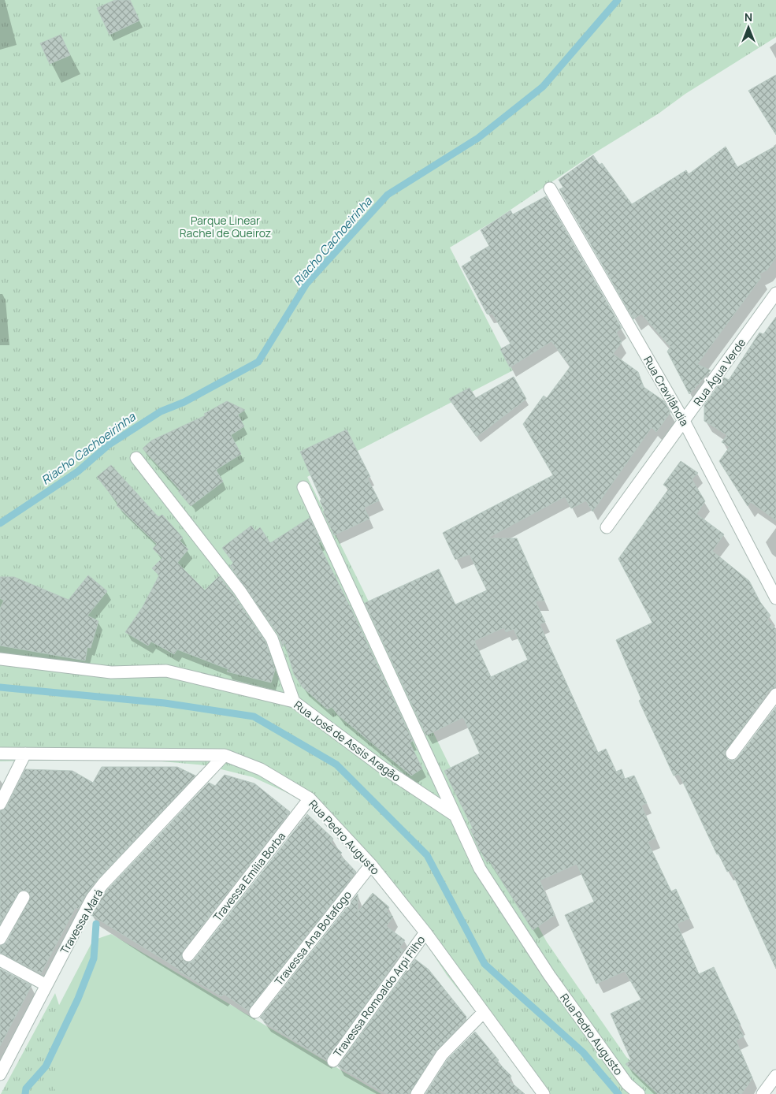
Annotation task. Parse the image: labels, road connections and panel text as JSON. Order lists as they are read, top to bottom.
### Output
{
  "streets": {
    "street": [
      "Rua Água Verde",
      "Rua Cravilândia",
      "Rua José de Assis Aragão",
      "Rua Pedro Augusto",
      "Travessa Emília Borba",
      "Travessa Mará",
      "Travessa Ana Botafogo",
      "Travessa Romoaldo Arpi Filho"
    ]
  },
  "crossings": [
    ["Rua Água Verde", "Rua Cravilândia"],
    ["Rua José de Assis Aragão", "Rua Pedro Augusto"],
    ["Rua Pedro Augusto", "Travessa Emília Borba"],
    ["Rua Pedro Augusto", "Travessa Mará"],
    ["Rua Pedro Augusto", "Travessa Ana Botafogo"],
    ["Rua Pedro Augusto", "Travessa Romoaldo Arpi Filho"]
  ],
  "water": ["Riacho Cachoeirinha"],
  "parks": ["Parque Linear Rachel de Queiroz"],
  "north": "top"
}
